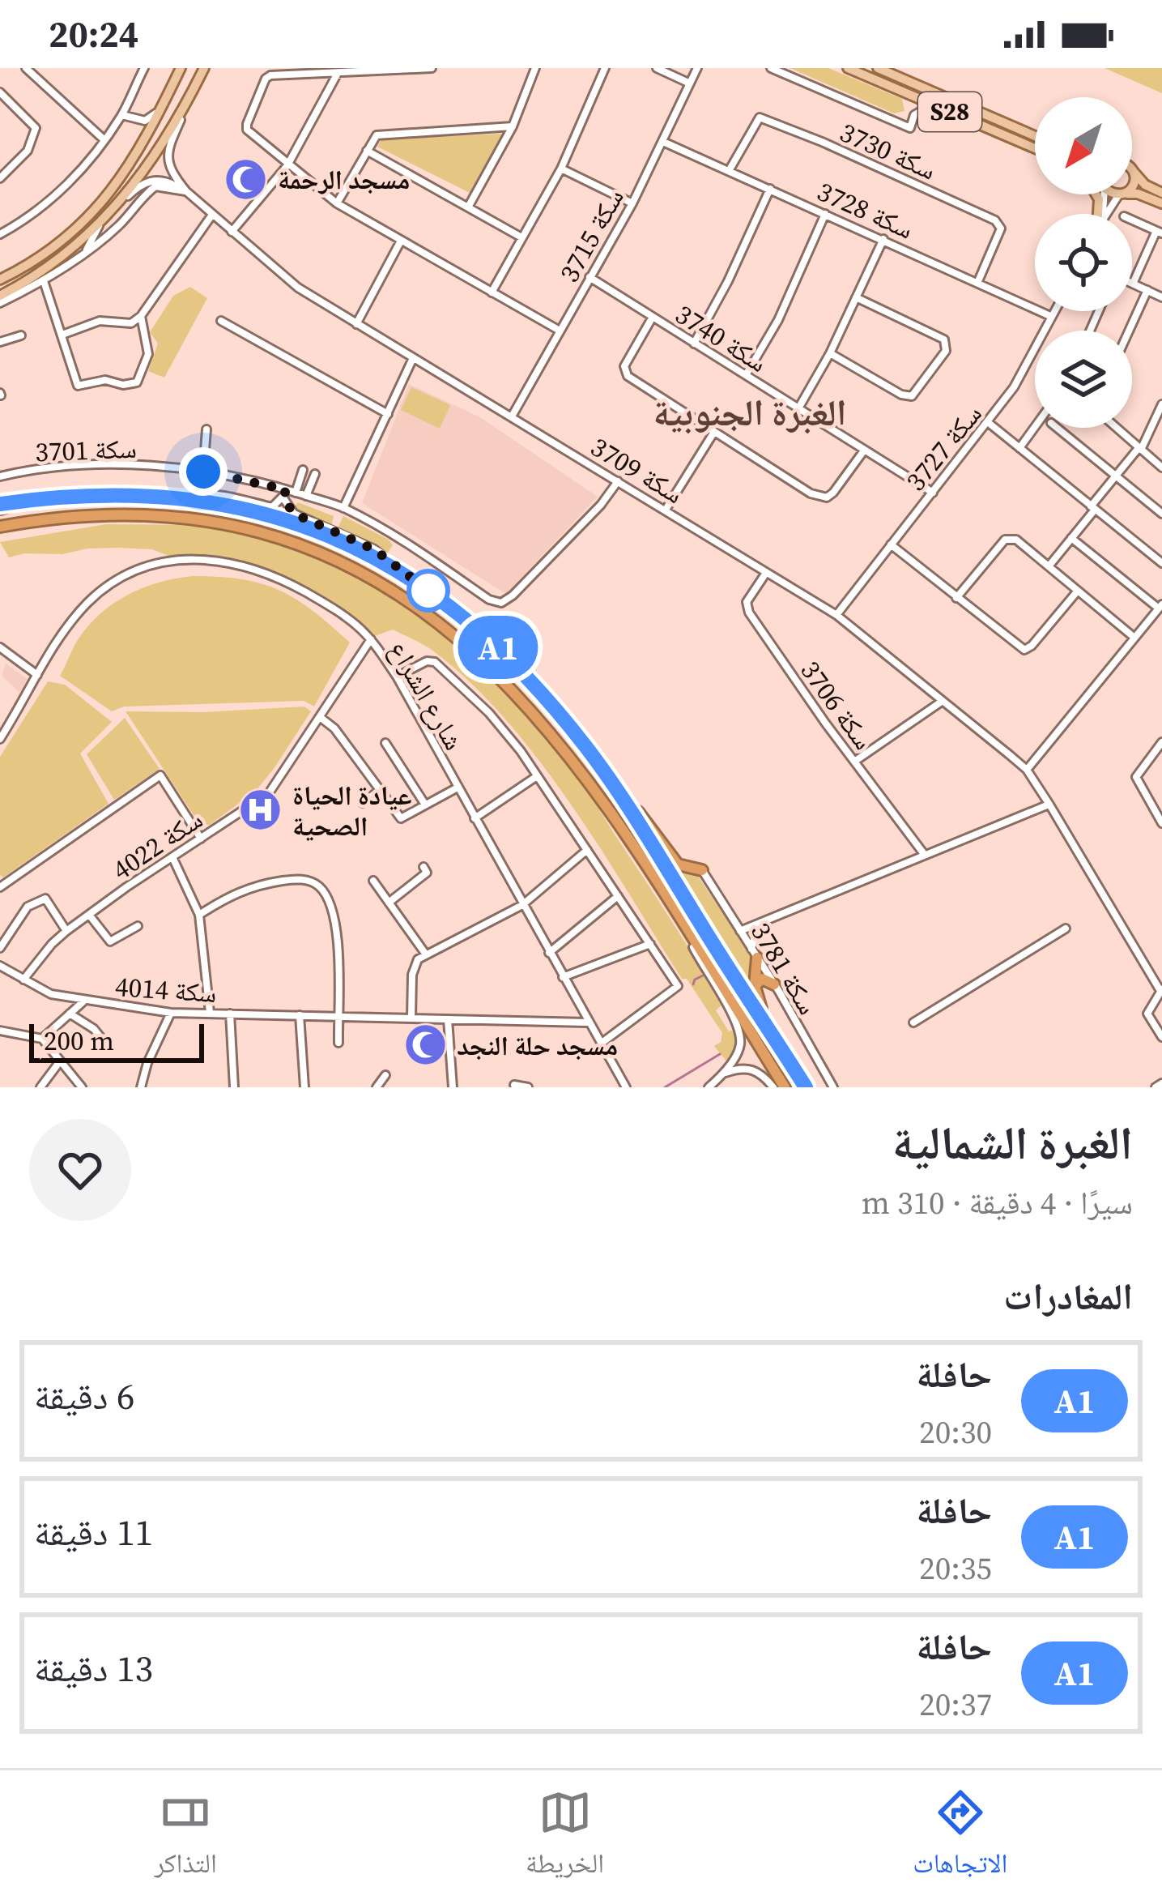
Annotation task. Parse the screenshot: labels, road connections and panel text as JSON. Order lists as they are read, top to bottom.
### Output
{
  "streets": {
    "main road": ["S28"],
    "street": [
      "سكة 3730",
      "سكة 3728",
      "سكة 3715",
      "سكة 3740",
      "سكة 3727",
      "سكة 3701",
      "سكة 3709",
      "شارع الشراع",
      "سكة 3706",
      "سكة 4022",
      "سكة 3781",
      "سكة 4014"
    ]
  },
  "crossings": [
    ["سكة 3730", "سكة 3728"],
    ["سكة 3728", "سكة 3715"],
    ["سكة 3728", "سكة 3727"],
    ["سكة 3715", "سكة 3740"],
    ["سكة 3715", "سكة 3709"],
    ["سكة 3740", "سكة 3727"],
    ["سكة 3727", "سكة 3709"],
    ["سكة 3709", "سكة 3706"],
    ["شارع الشراع", "سكة 4022"],
    ["شارع الشراع", "سكة 4014"],
    ["سكة 4022", "سكة 4014"]
  ],
  "districts": ["الغبرة الجنوبية"],
  "places": {
    "mosque": ["مسجد الرحمة", "مسجد حلة النجد"],
    "hospital": ["عيادة الحياة الصحية"]
  },
  "lines": ["bus line A1"],
  "scale_bar": "200 m",
  "north": "bottom left",
  "page": {
    "status": "20:24",
    "on_map": "A1",
    "scale": "200 m",
    "heading": [
      ["الغبرة الشمالية", "سيرًا · 4 دقيقة · 310 m"],
      "المغادرات"
    ],
    "list": [
      {
        "mark": "A1",
        "name": "حافلة",
        "note": "20:30",
        "value": "6 دقيقة"
      },
      {
        "mark": "A1",
        "name": "حافلة",
        "note": "20:35",
        "value": "11 دقيقة"
      },
      {
        "mark": "A1",
        "name": "حافلة",
        "note": "20:37",
        "value": "13 دقيقة"
      }
    ],
    "tabs": ["الاتجاهات", "الخريطة", "التذاكر"]
  }
}
